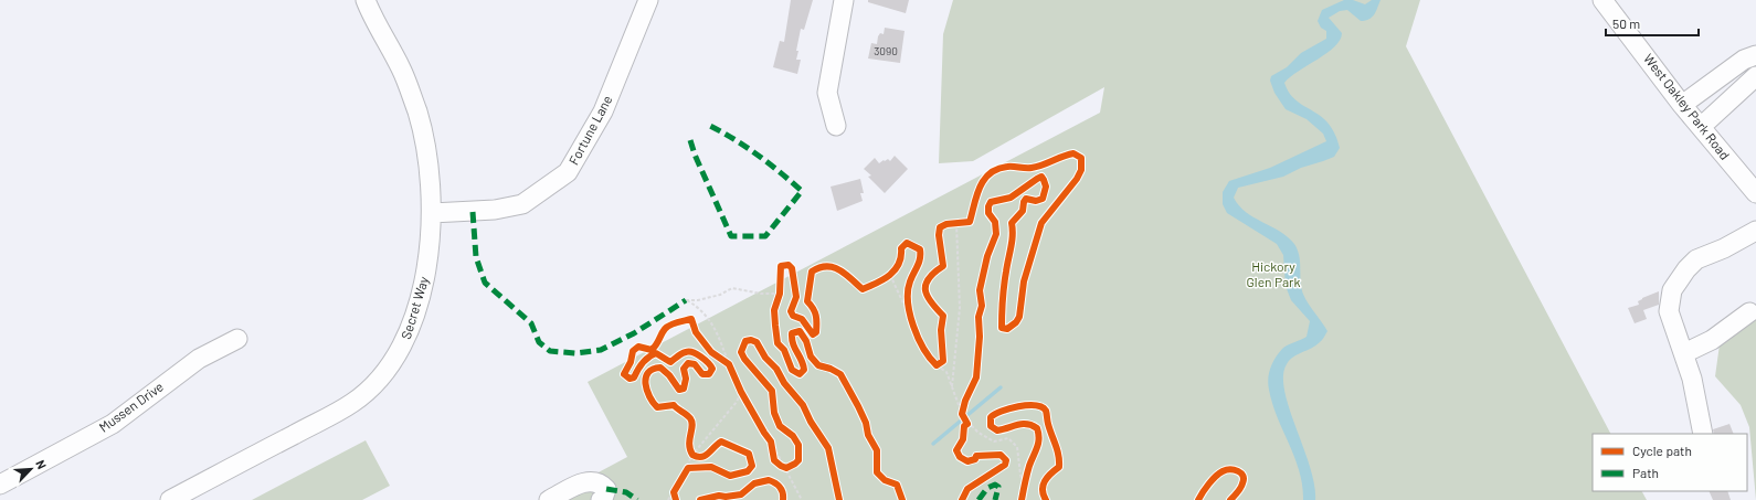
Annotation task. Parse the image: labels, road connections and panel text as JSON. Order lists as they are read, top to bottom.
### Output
{
  "streets": {
    "street": [
      "West Oakley Park Road",
      "Fortune Lane",
      "Secret Way",
      "Mussen Drive"
    ]
  },
  "crossings": [
    ["Fortune Lane", "Secret Way"]
  ],
  "parks": ["Hickory Glen Park"],
  "house_numbers": ["3090"],
  "legend": ["Cycle path", "Path"],
  "scale_bar": "50 m",
  "north": "top right"
}
